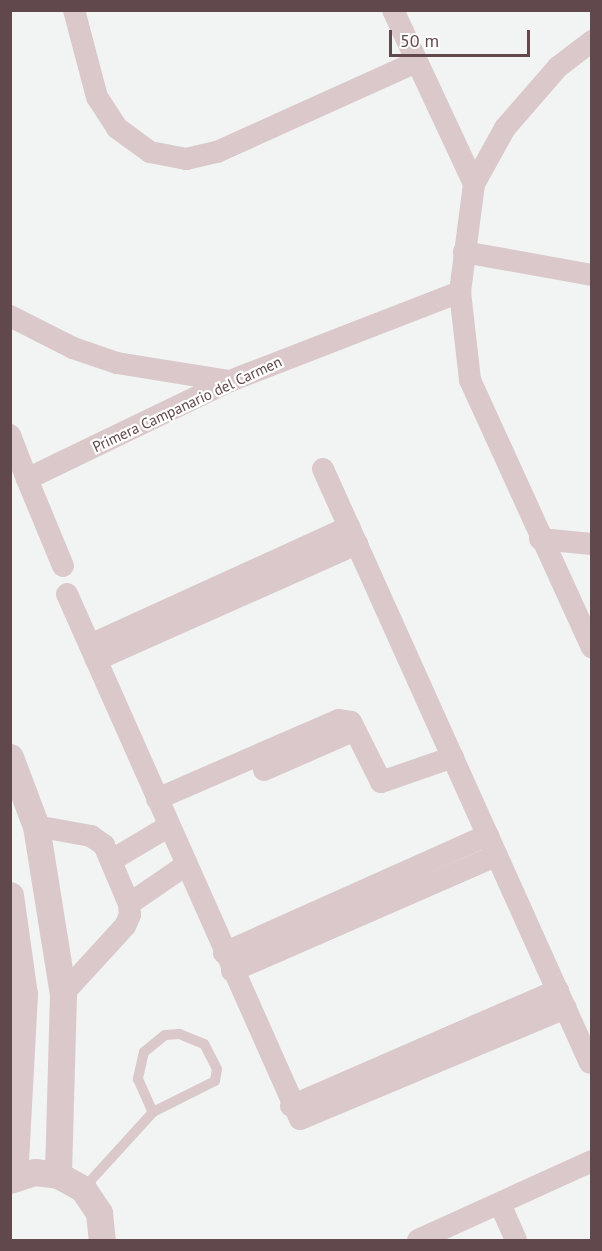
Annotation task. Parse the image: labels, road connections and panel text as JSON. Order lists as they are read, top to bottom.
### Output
{
  "streets": {
    "street": ["Primera Campanario del Carmen"]
  },
  "scale_bar": "50 m"
}
